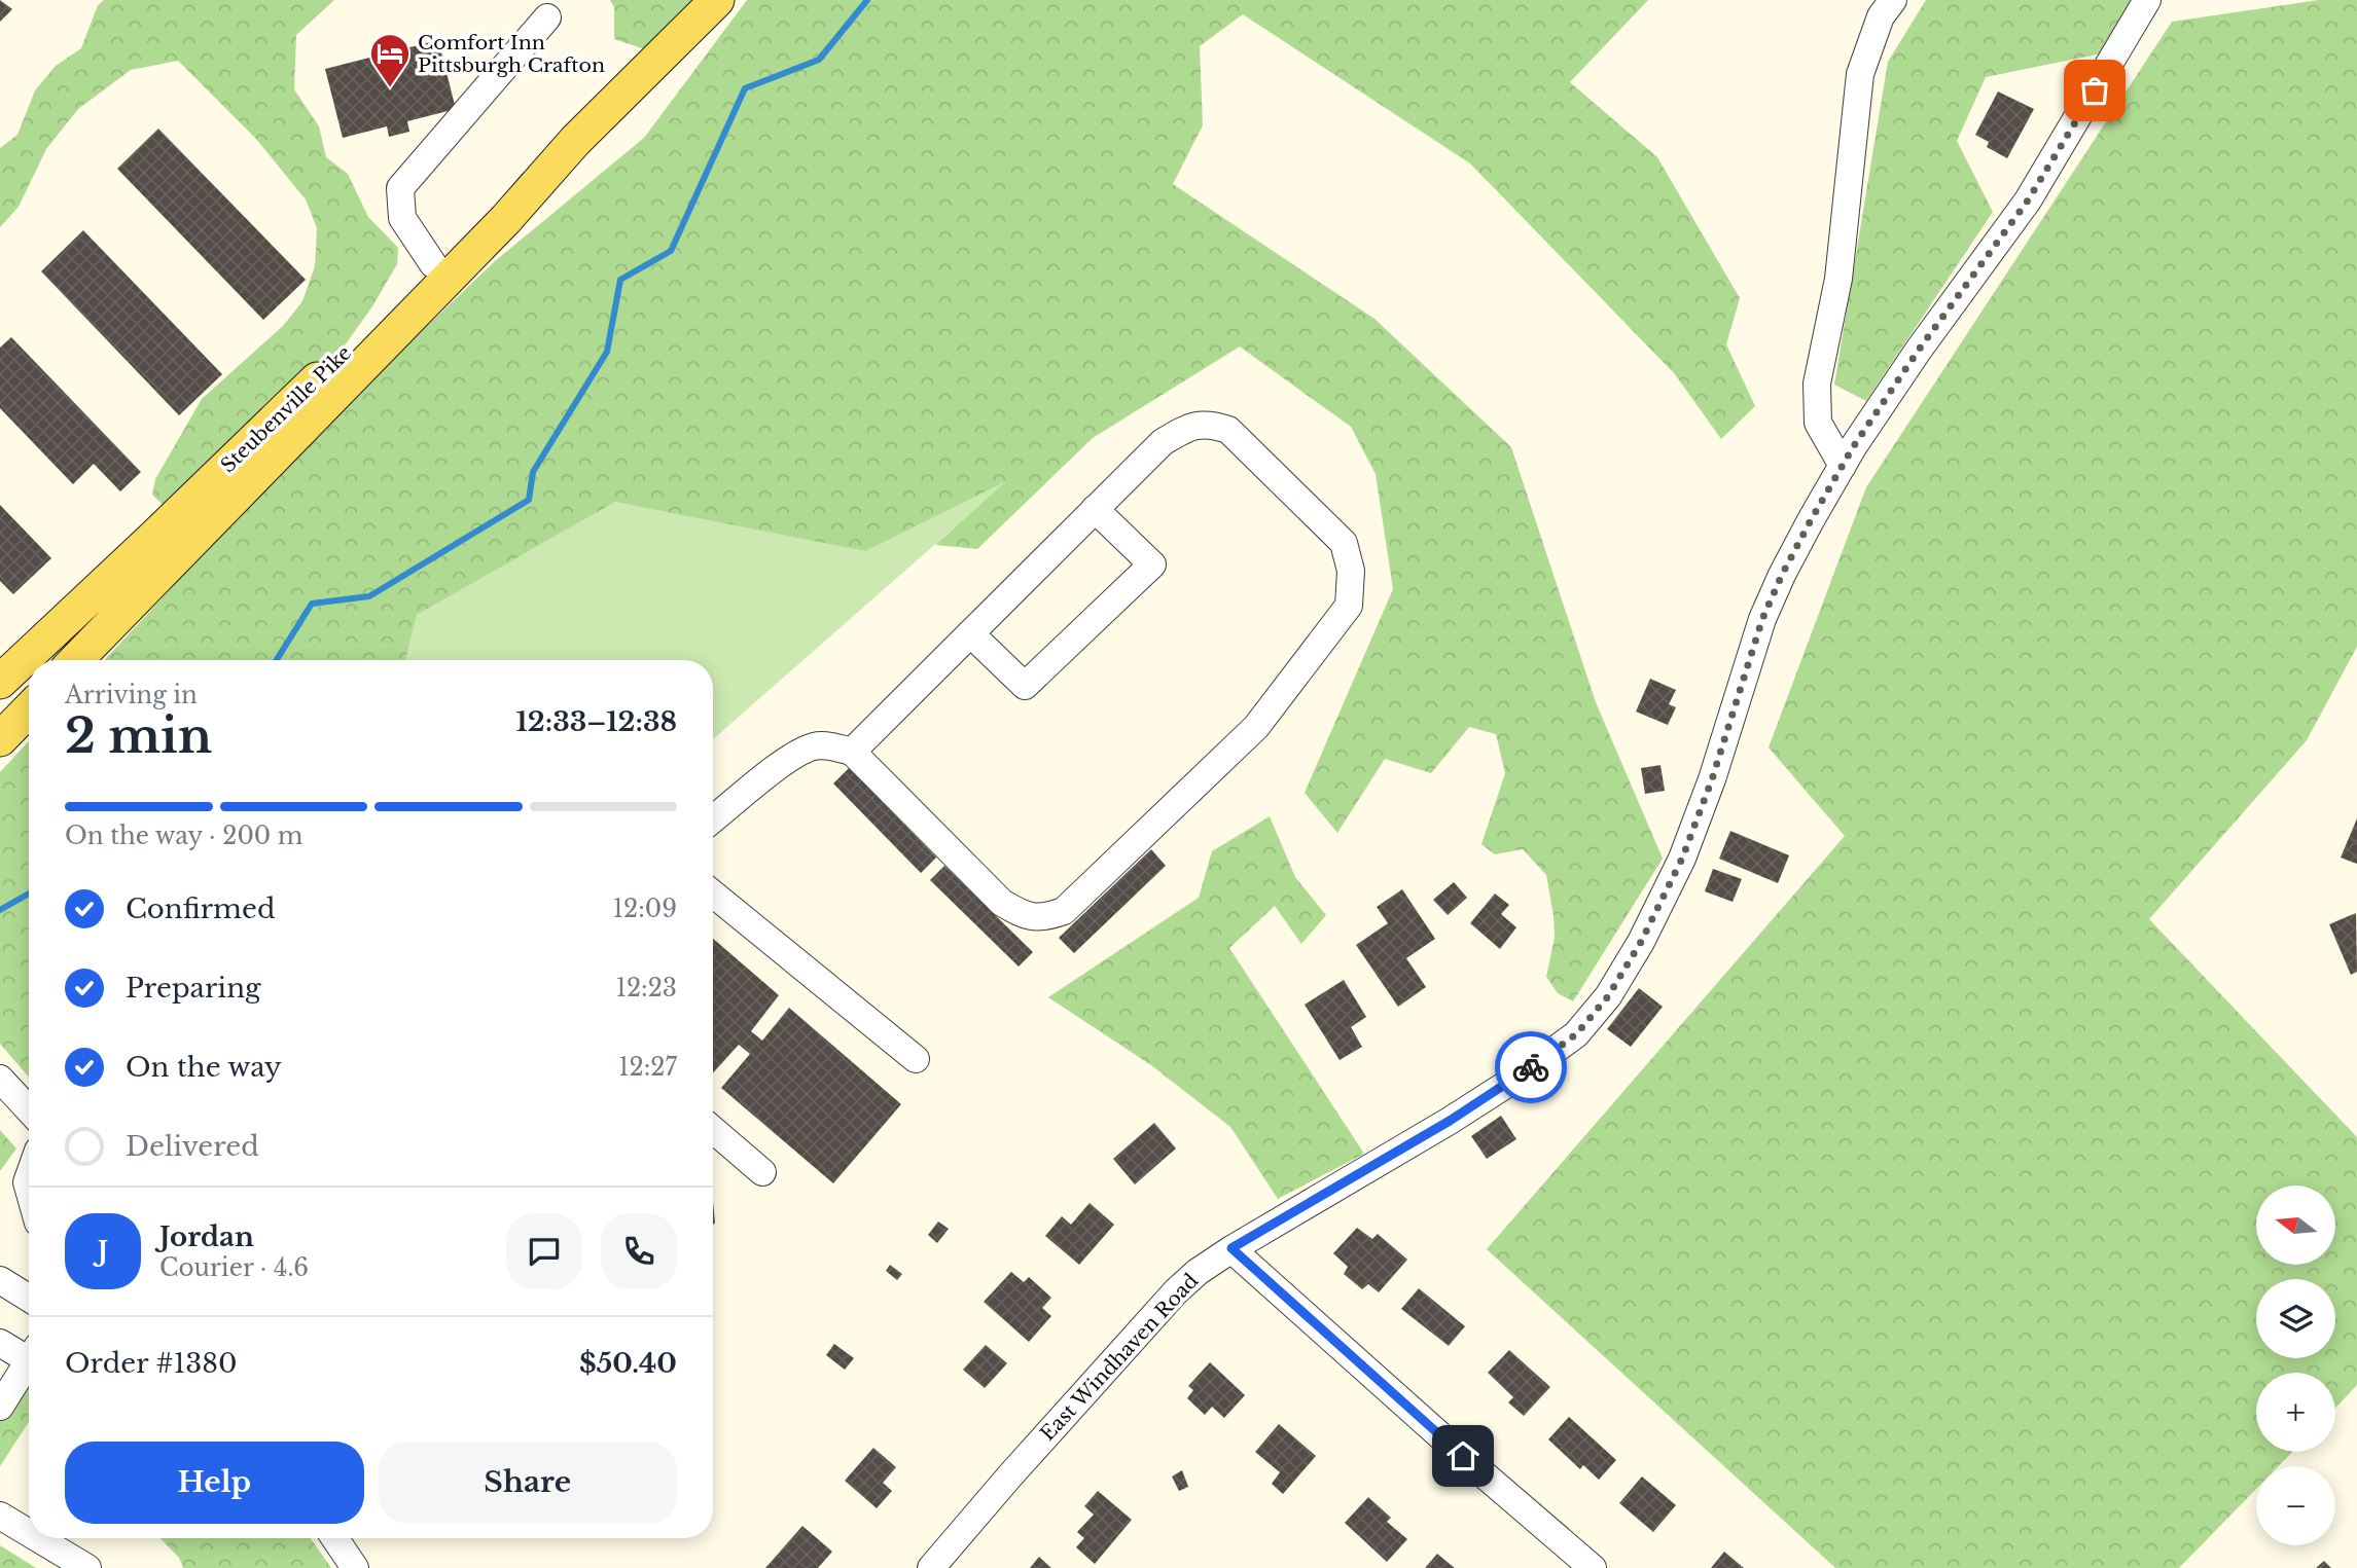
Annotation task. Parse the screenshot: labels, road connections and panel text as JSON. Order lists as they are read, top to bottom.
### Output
{
  "streets": {
    "main road": ["Steubenville Pike"],
    "street": ["East Windhaven Road"]
  },
  "places": {
    "hotel": ["Comfort Inn Pittsburgh Crafton"]
  },
  "north": "left",
  "page": {
    "heading": ["2 min", "Arriving in", "12:33–12:38"],
    "panel": [
      "Jordan",
      "Courier · 4.6",
      "Order #1380",
      "$50.40"
    ],
    "bar": "On the way · 200 m",
    "list": [
      ["Confirmed", "12:09"],
      ["Preparing", "12:23"],
      ["On the way", "12:27"],
      "Delivered"
    ],
    "map_buttons": ["+", "−"],
    "round": "J",
    "buttons": ["Help", "Share"]
  }
}
